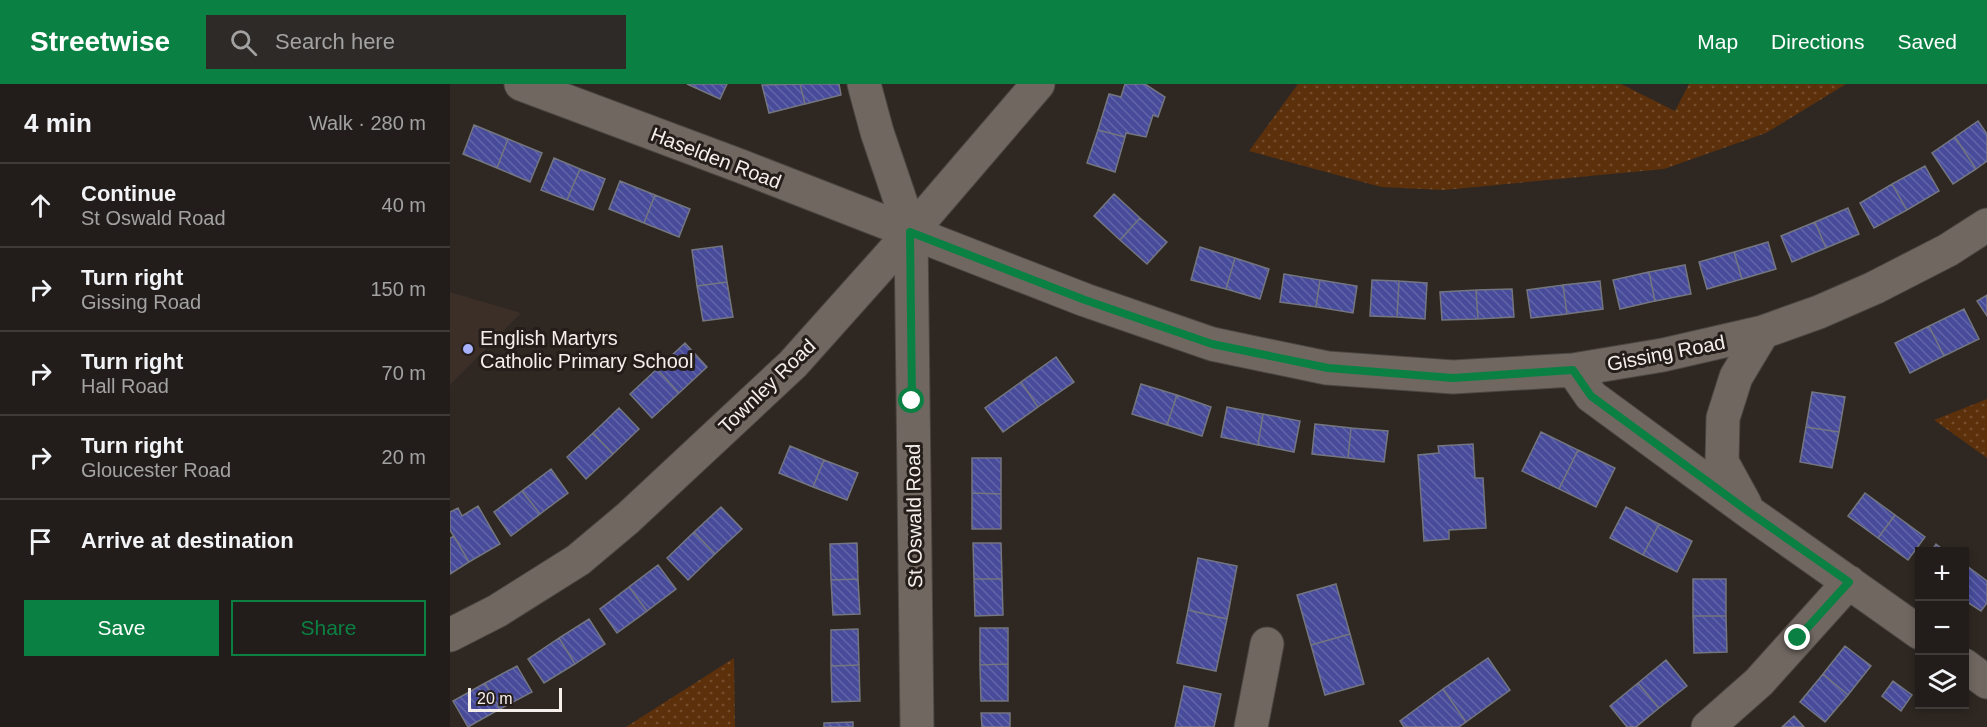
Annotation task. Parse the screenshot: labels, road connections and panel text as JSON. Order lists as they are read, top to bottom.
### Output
{
  "streets": {
    "street": [
      "Haselden Road",
      "Gissing Road",
      "Townley Road",
      "St Oswald Road"
    ]
  },
  "crossings": [
    ["Haselden Road", "Gissing Road"],
    ["Haselden Road", "Townley Road"],
    ["Haselden Road", "St Oswald Road"],
    ["Gissing Road", "Townley Road"],
    ["Gissing Road", "St Oswald Road"],
    ["Townley Road", "St Oswald Road"]
  ],
  "places": ["English Martyrs Catholic Primary School"],
  "scale_bar": "20 m",
  "page": {
    "header": "Streetwise",
    "search": "Search here",
    "nav": ["Map", "Directions", "Saved"],
    "heading": ["4 min", "Walk · 280 m"],
    "list": [
      ["Continue", "St Oswald Road", "40 m"],
      ["Turn right", "Gissing Road", "150 m"],
      ["Turn right", "Hall Road", "70 m"],
      ["Turn right", "Gloucester Road", "20 m"],
      "Arrive at destination"
    ],
    "map_buttons": ["+", "−"],
    "buttons": ["Save", "Share"],
    "scale": "20 m"
  }
}
